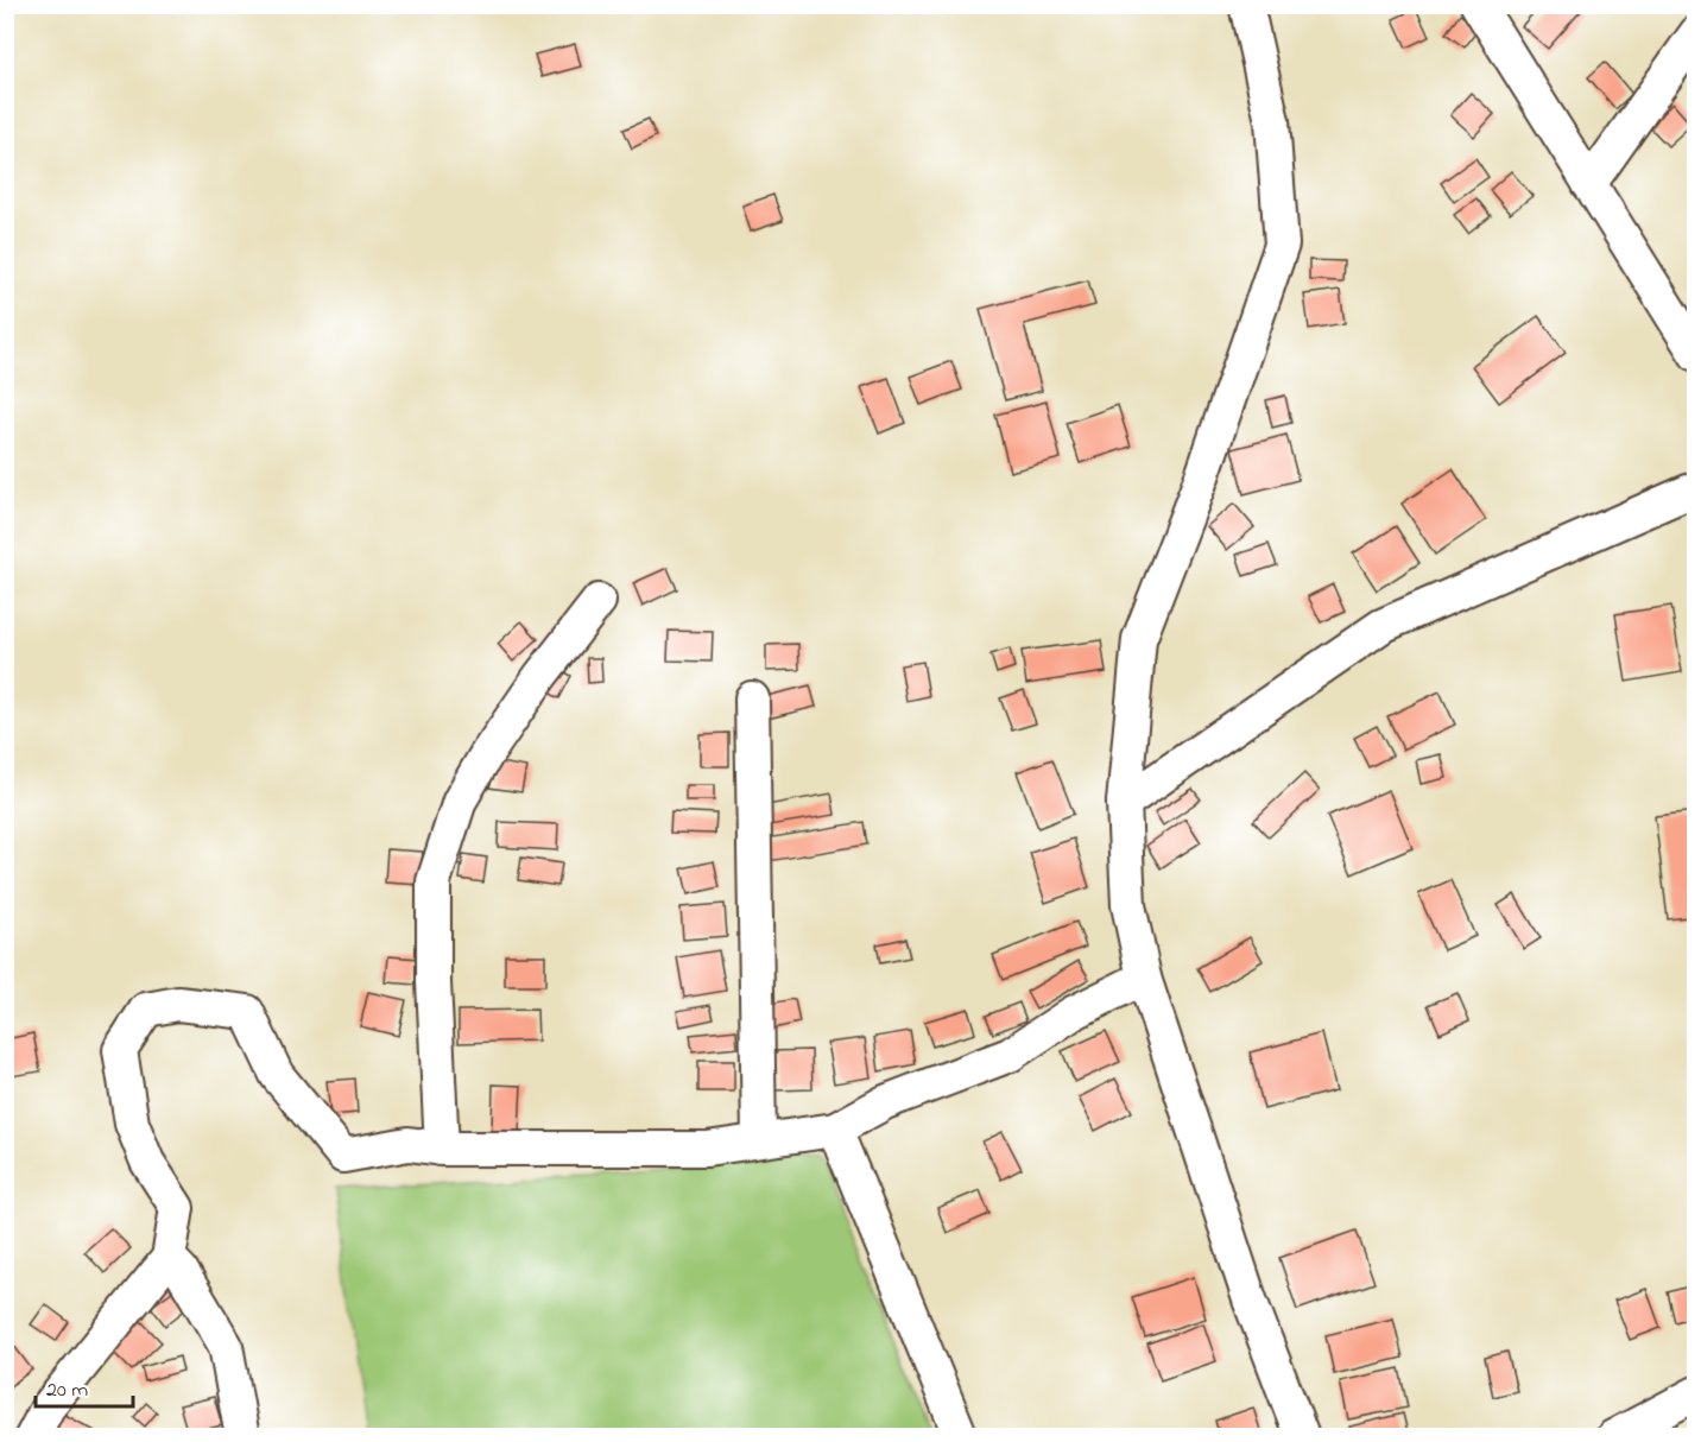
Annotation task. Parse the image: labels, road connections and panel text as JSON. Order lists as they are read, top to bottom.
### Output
{
  "scale_bar": "20 m"
}
